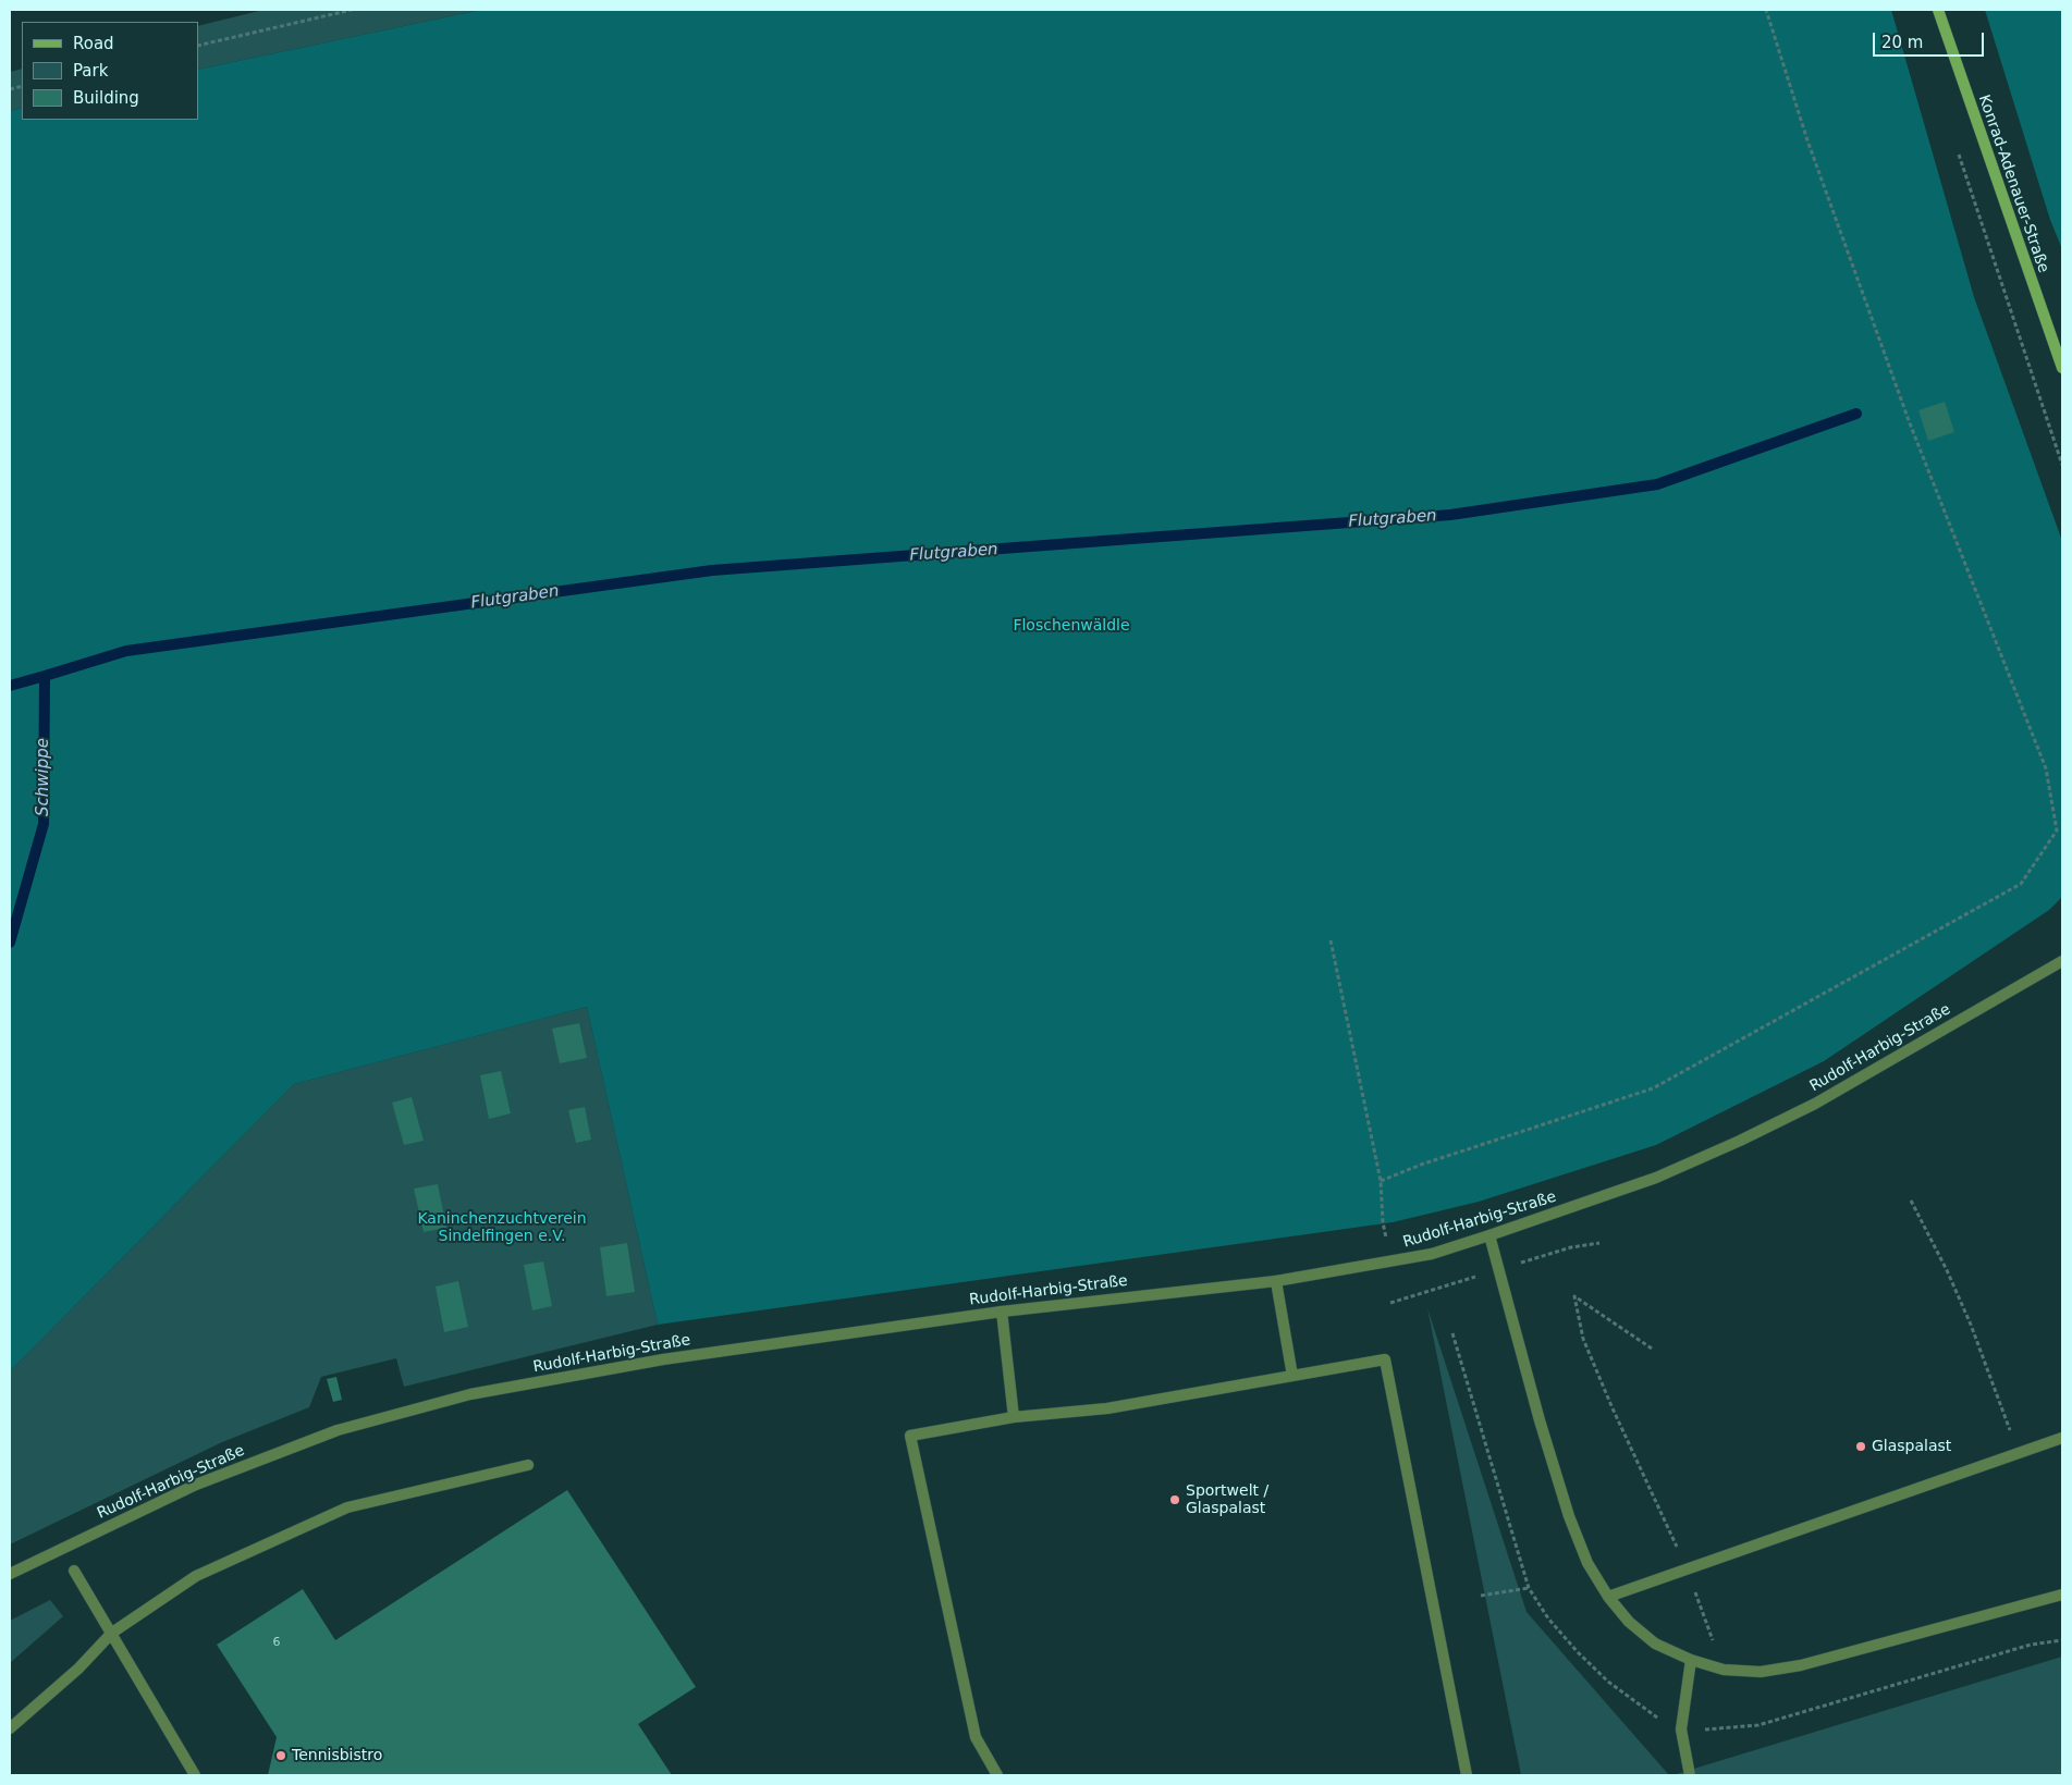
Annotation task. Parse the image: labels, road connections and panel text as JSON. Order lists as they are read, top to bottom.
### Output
{
  "streets": {
    "main road": ["Konrad-Adenauer-Straße"],
    "street": ["Rudolf-Harbig-Straße"]
  },
  "water": ["Flutgraben", "Schwippe"],
  "parks": ["Floschenwäldle", "Kaninchenzuchtverein Sindelfingen e.V."],
  "places": ["Glaspalast", "Sportwelt / Glaspalast", "Tennisbistro"],
  "house_numbers": ["6"],
  "legend": ["Road", "Park", "Building"],
  "scale_bar": "20 m"
}
